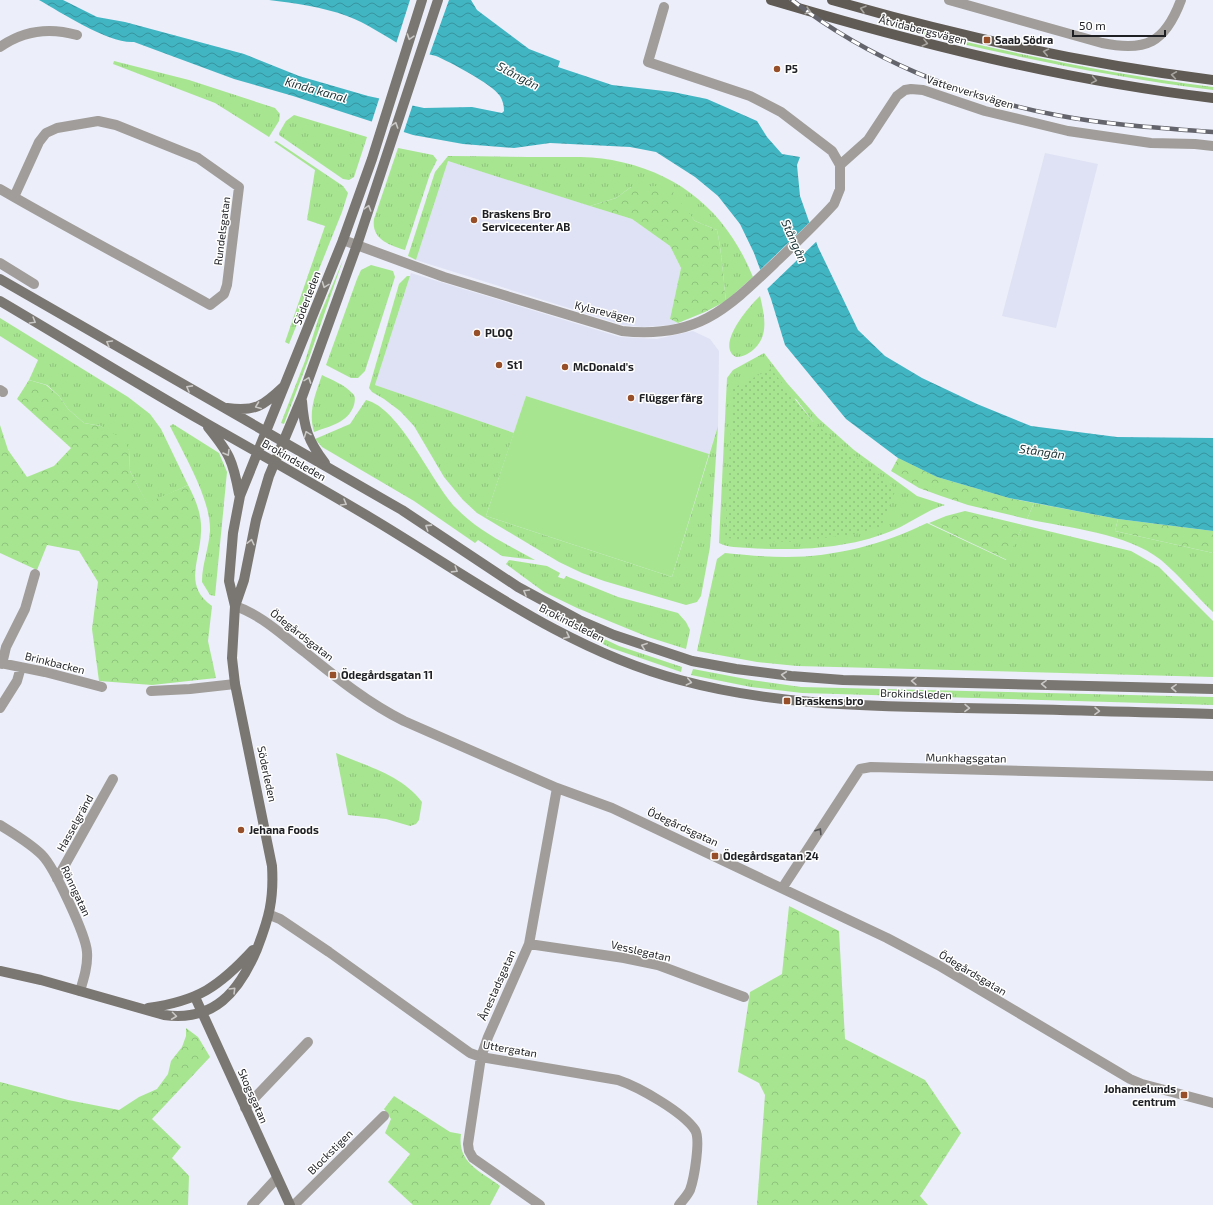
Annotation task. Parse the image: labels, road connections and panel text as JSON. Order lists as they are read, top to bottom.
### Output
{
  "streets": {
    "main road": [
      "Åtvidabergsvägen",
      "Söderleden",
      "Brokindsleden",
      "Skogsgatan"
    ],
    "street": [
      "Vattenverksvägen",
      "Rundelsgatan",
      "Kylarevägen",
      "Ödegårdsgatan",
      "Brinkbacken",
      "Munkhagsgatan",
      "Hasselgränd",
      "Rönngatan",
      "Vesslegatan",
      "Ånestadsgatan",
      "Uttergatan",
      "Blockstigen"
    ]
  },
  "crossings": [
    ["Vattenverksvägen", "Kylarevägen"],
    ["Söderleden", "Kylarevägen"],
    ["Söderleden", "Brokindsleden"],
    ["Söderleden", "Ödegårdsgatan"],
    ["Söderleden", "Rönngatan"],
    ["Söderleden", "Uttergatan"],
    ["Söderleden", "Skogsgatan"],
    ["Ödegårdsgatan", "Munkhagsgatan"],
    ["Ödegårdsgatan", "Ånestadsgatan"],
    ["Hasselgränd", "Rönngatan"],
    ["Vesslegatan", "Ånestadsgatan"],
    ["Ånestadsgatan", "Uttergatan"]
  ],
  "one_way": ["Munkhagsgatan"],
  "water": ["Stångån", "Kinda kanal"],
  "places": {
    "transit": [
      "Saab Södra",
      "Ödegårdsgatan 11",
      "Braskens bro",
      "Ödegårdsgatan 24",
      "Johannelunds centrum"
    ],
    "other": [
      "P5",
      "Braskens Bro Servicecenter AB",
      "PLOQ",
      "St1",
      "McDonald's",
      "Flügger färg",
      "Jehana Foods"
    ]
  },
  "scale_bar": "50 m"
}
